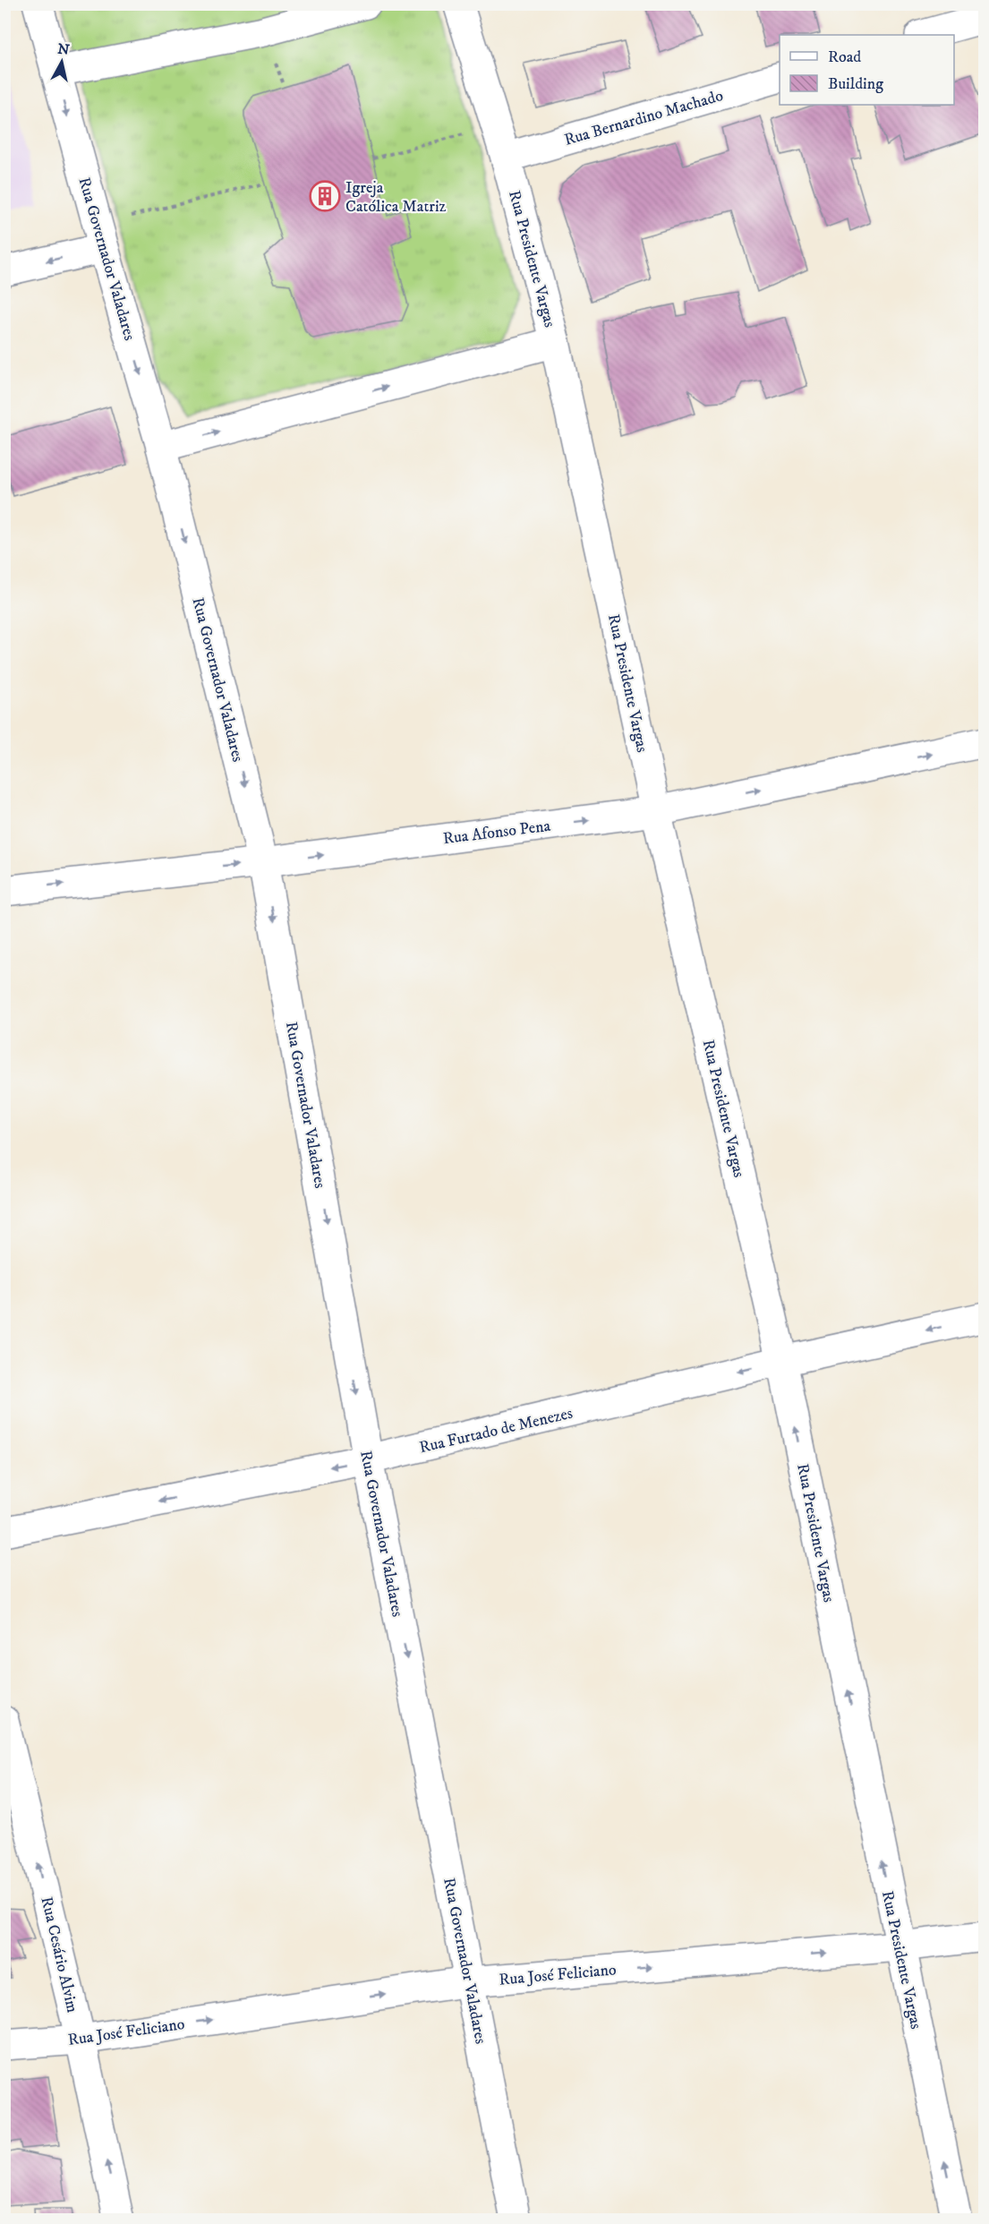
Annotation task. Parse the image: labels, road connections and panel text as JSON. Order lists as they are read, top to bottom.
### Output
{
  "streets": {
    "street": [
      "Rua Bernardino Machado",
      "Rua Governador Valadares",
      "Rua Presidente Vargas",
      "Rua Afonso Pena",
      "Rua Furtado de Menezes",
      "Rua Cesário Alvim",
      "Rua José Feliciano"
    ]
  },
  "crossings": [
    ["Rua Bernardino Machado", "Rua Presidente Vargas"],
    ["Rua Governador Valadares", "Rua Afonso Pena"],
    ["Rua Governador Valadares", "Rua Furtado de Menezes"],
    ["Rua Governador Valadares", "Rua José Feliciano"],
    ["Rua Presidente Vargas", "Rua Afonso Pena"],
    ["Rua Presidente Vargas", "Rua Furtado de Menezes"],
    ["Rua Presidente Vargas", "Rua José Feliciano"],
    ["Rua Cesário Alvim", "Rua José Feliciano"]
  ],
  "one_way": [
    "Rua Governador Valadares",
    "Rua Presidente Vargas",
    "Rua Afonso Pena",
    "Rua Furtado de Menezes",
    "Rua Cesário Alvim",
    "Rua José Feliciano"
  ],
  "places": {
    "building": ["Igreja Católica Matriz"]
  },
  "legend": ["Road", "Building"],
  "north": "top"
}
